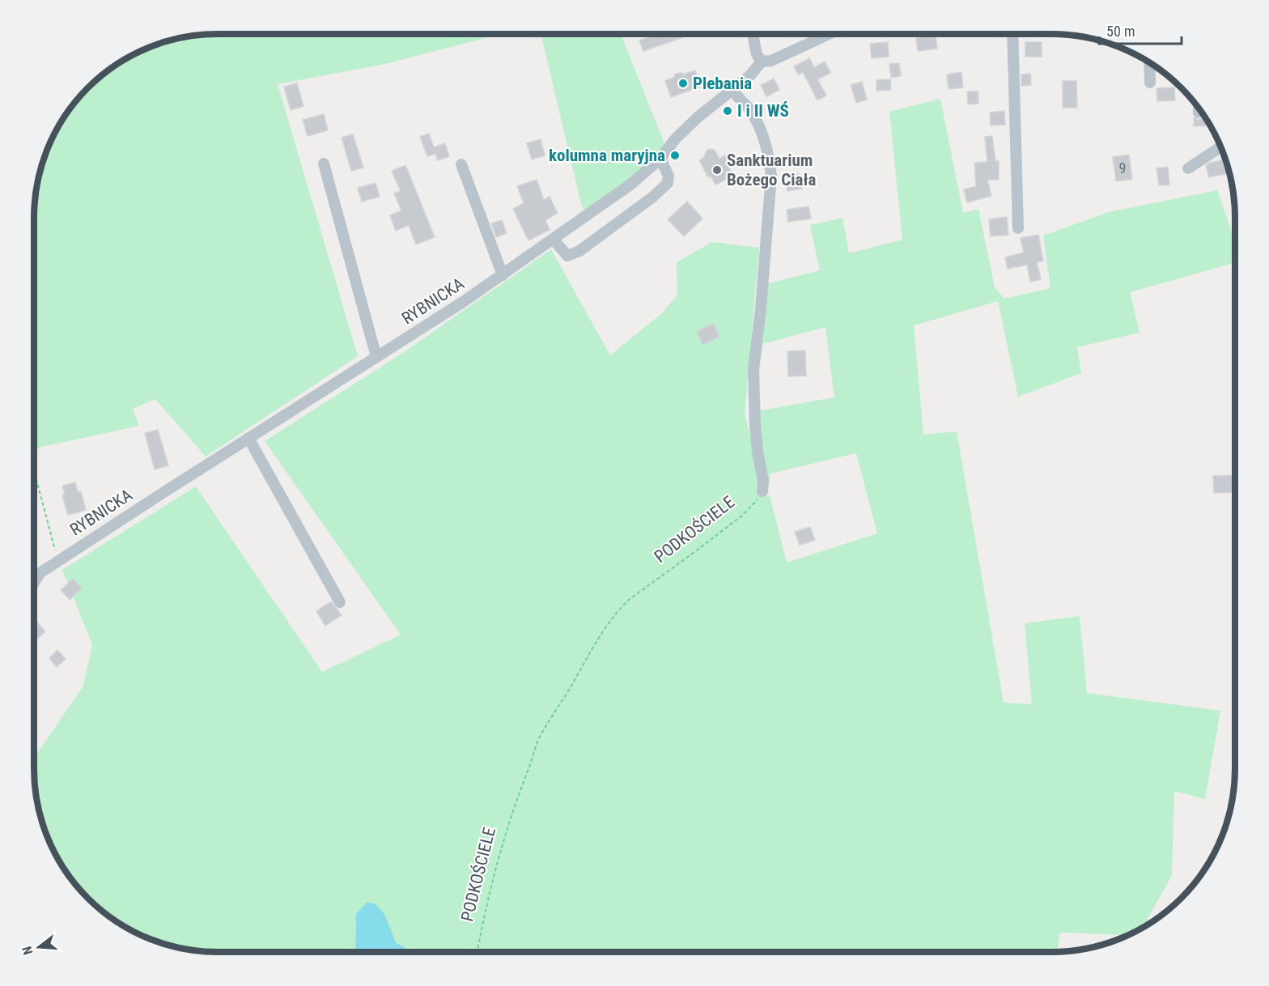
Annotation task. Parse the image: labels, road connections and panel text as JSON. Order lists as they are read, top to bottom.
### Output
{
  "streets": {
    "street": ["RYBNICKA"],
    "path": ["PODKOŚCIELE"]
  },
  "places": [
    "Plebania",
    "I i II WŚ",
    "kolumna maryjna",
    "Sanktuarium Bożego Ciała"
  ],
  "house_numbers": ["9"],
  "scale_bar": "50 m",
  "north": "left"
}
